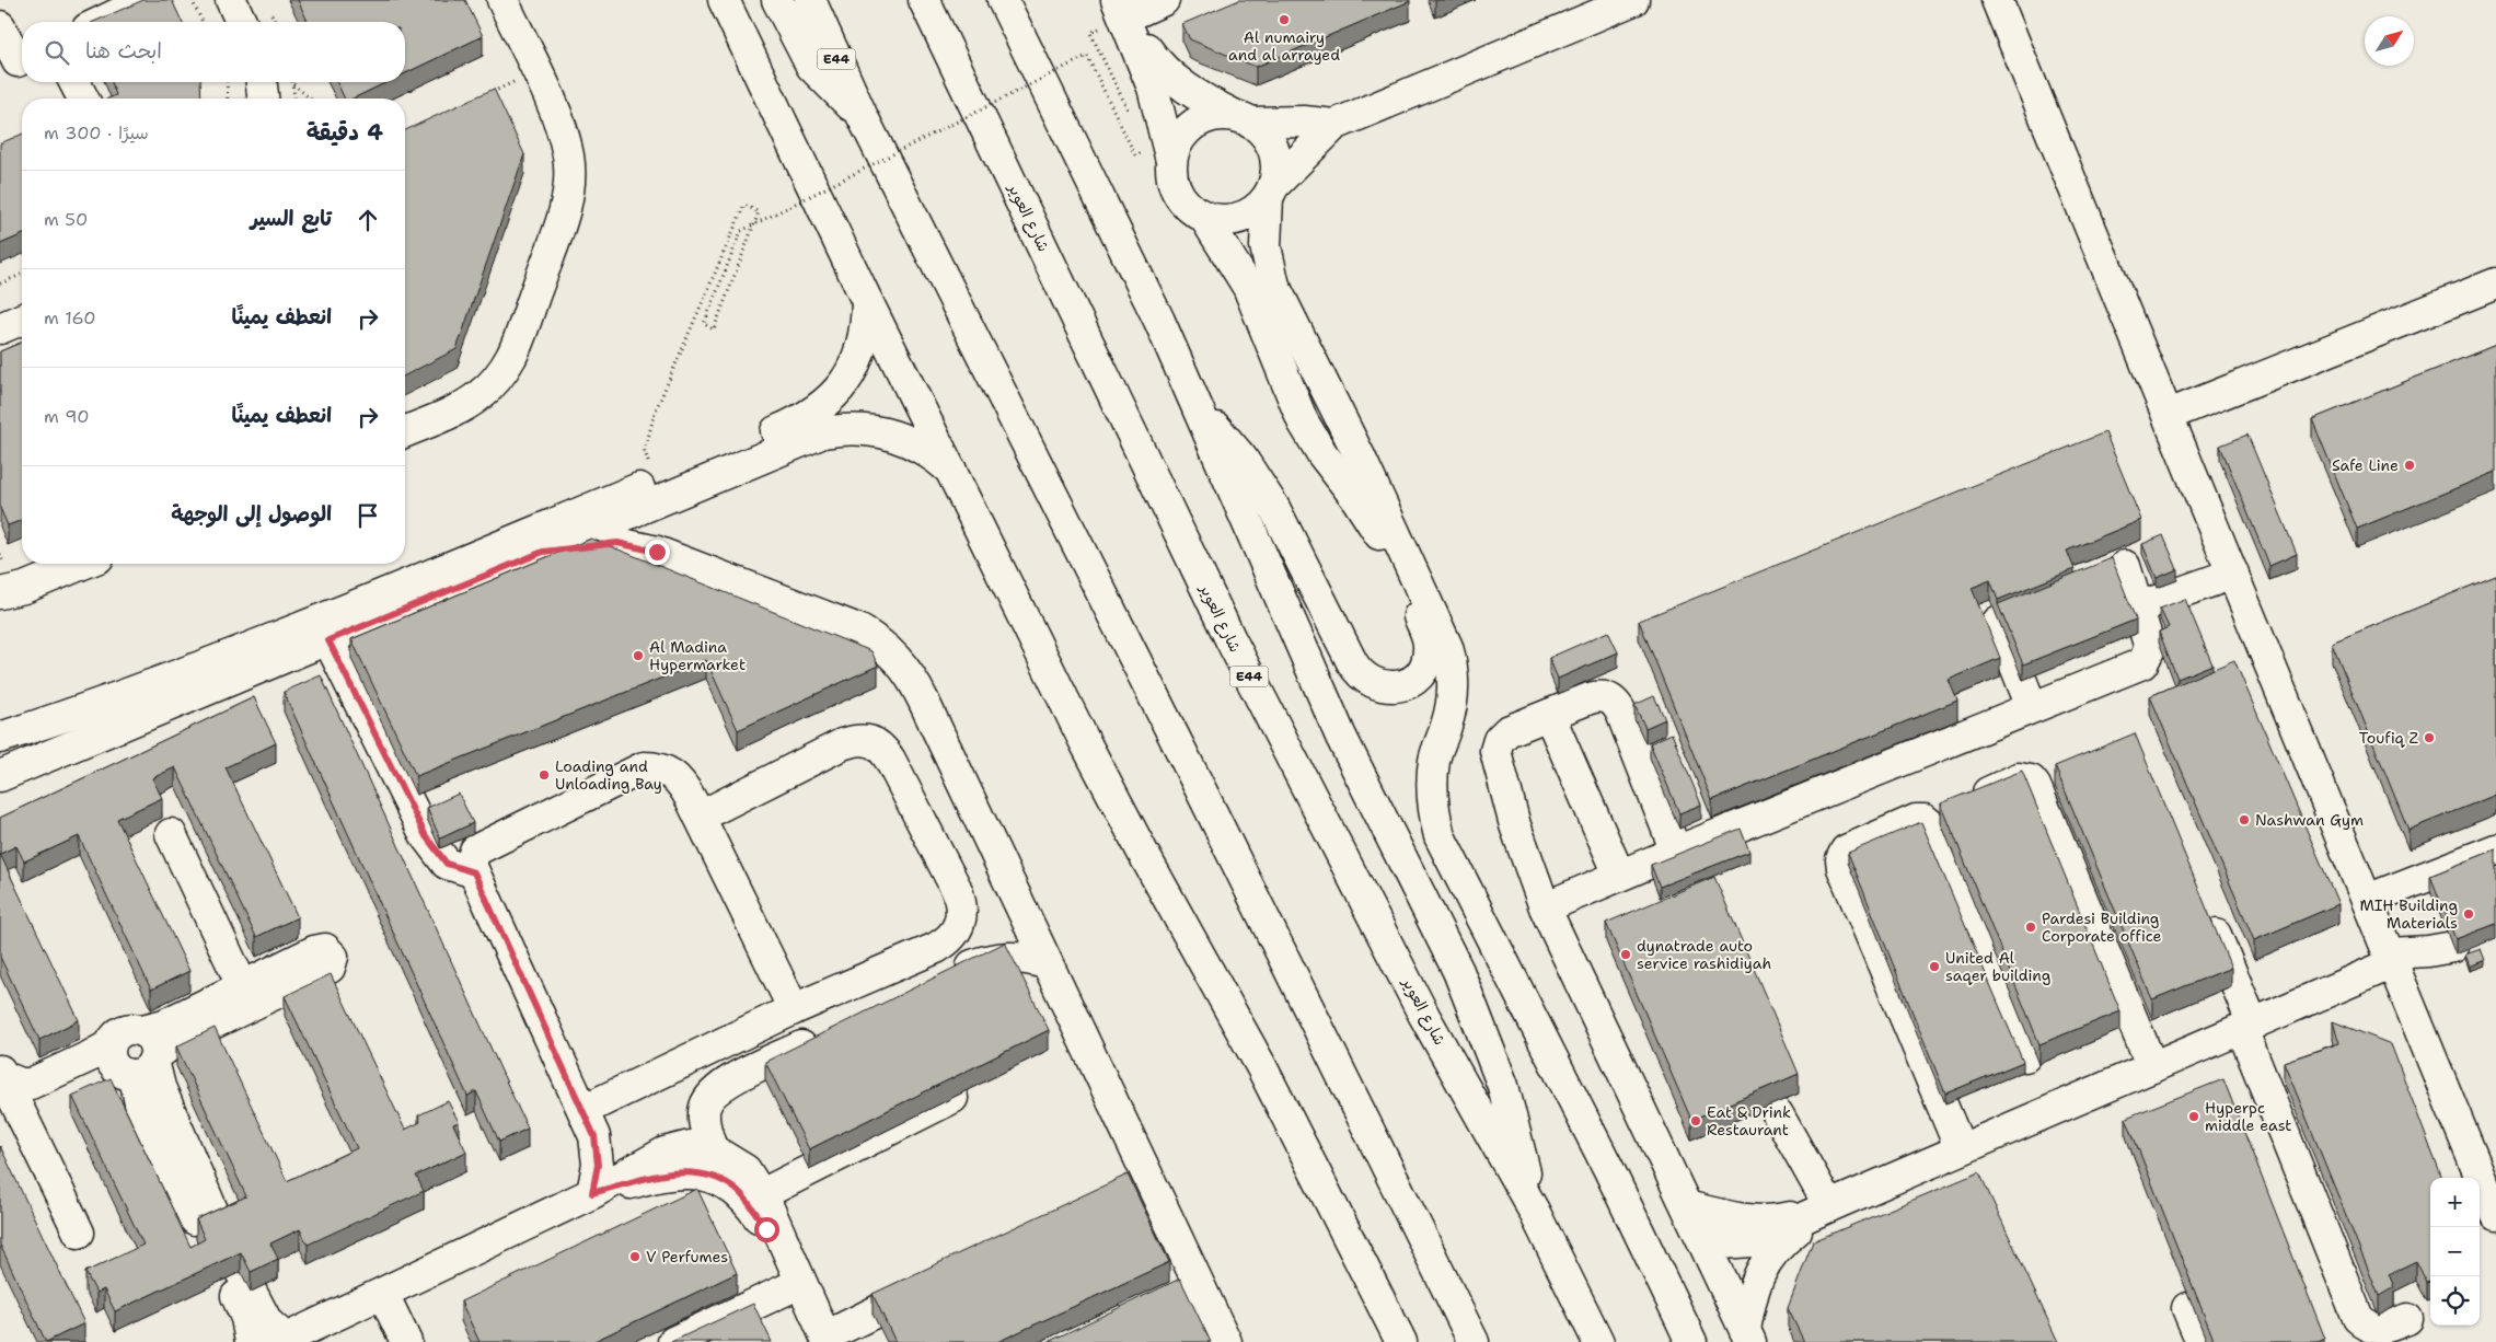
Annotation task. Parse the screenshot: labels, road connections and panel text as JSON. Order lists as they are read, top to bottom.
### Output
{
  "streets": {
    "main road": ["E44", "شارع العوير"]
  },
  "places": [
    "Al numairy and al arrayed",
    "Safe Line",
    "Al Madina Hypermarket",
    "Toufiq Z",
    "Loading and Unloading Bay",
    "Nashwan Gym",
    "MIH Building Materials",
    "Pardesi Building Corporate office",
    "dynatrade auto service rashidiyah",
    "United Al saqer building",
    "Hyperpc middle east",
    "Eat & Drink Restaurant",
    "V Perfumes"
  ],
  "north": "top right",
  "page": {
    "search": "ابحث هنا",
    "heading": ["4 دقيقة", "سيرًا · 300 m"],
    "list": [
      ["تابع السير", "50 m"],
      ["انعطف يمينًا", "160 m"],
      ["انعطف يمينًا", "90 m"],
      "الوصول إلى الوجهة"
    ],
    "map_buttons": ["+", "−"]
  }
}
